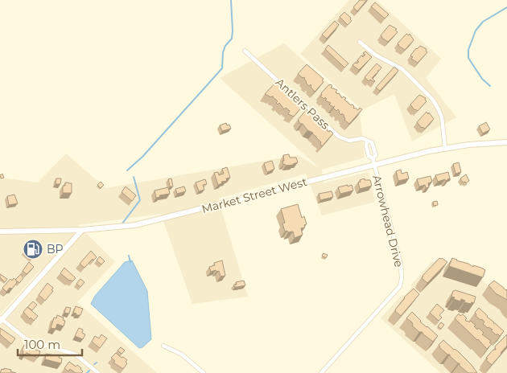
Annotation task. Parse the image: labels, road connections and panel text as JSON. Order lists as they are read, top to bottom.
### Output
{
  "streets": {
    "main road": ["Market Street West"],
    "street": ["Antlers Pass", "Arrowhead Drive"]
  },
  "crossings": [
    ["Market Street West", "Arrowhead Drive"]
  ],
  "places": {
    "fuel station": ["BP"]
  },
  "scale_bar": "100 m"
}
